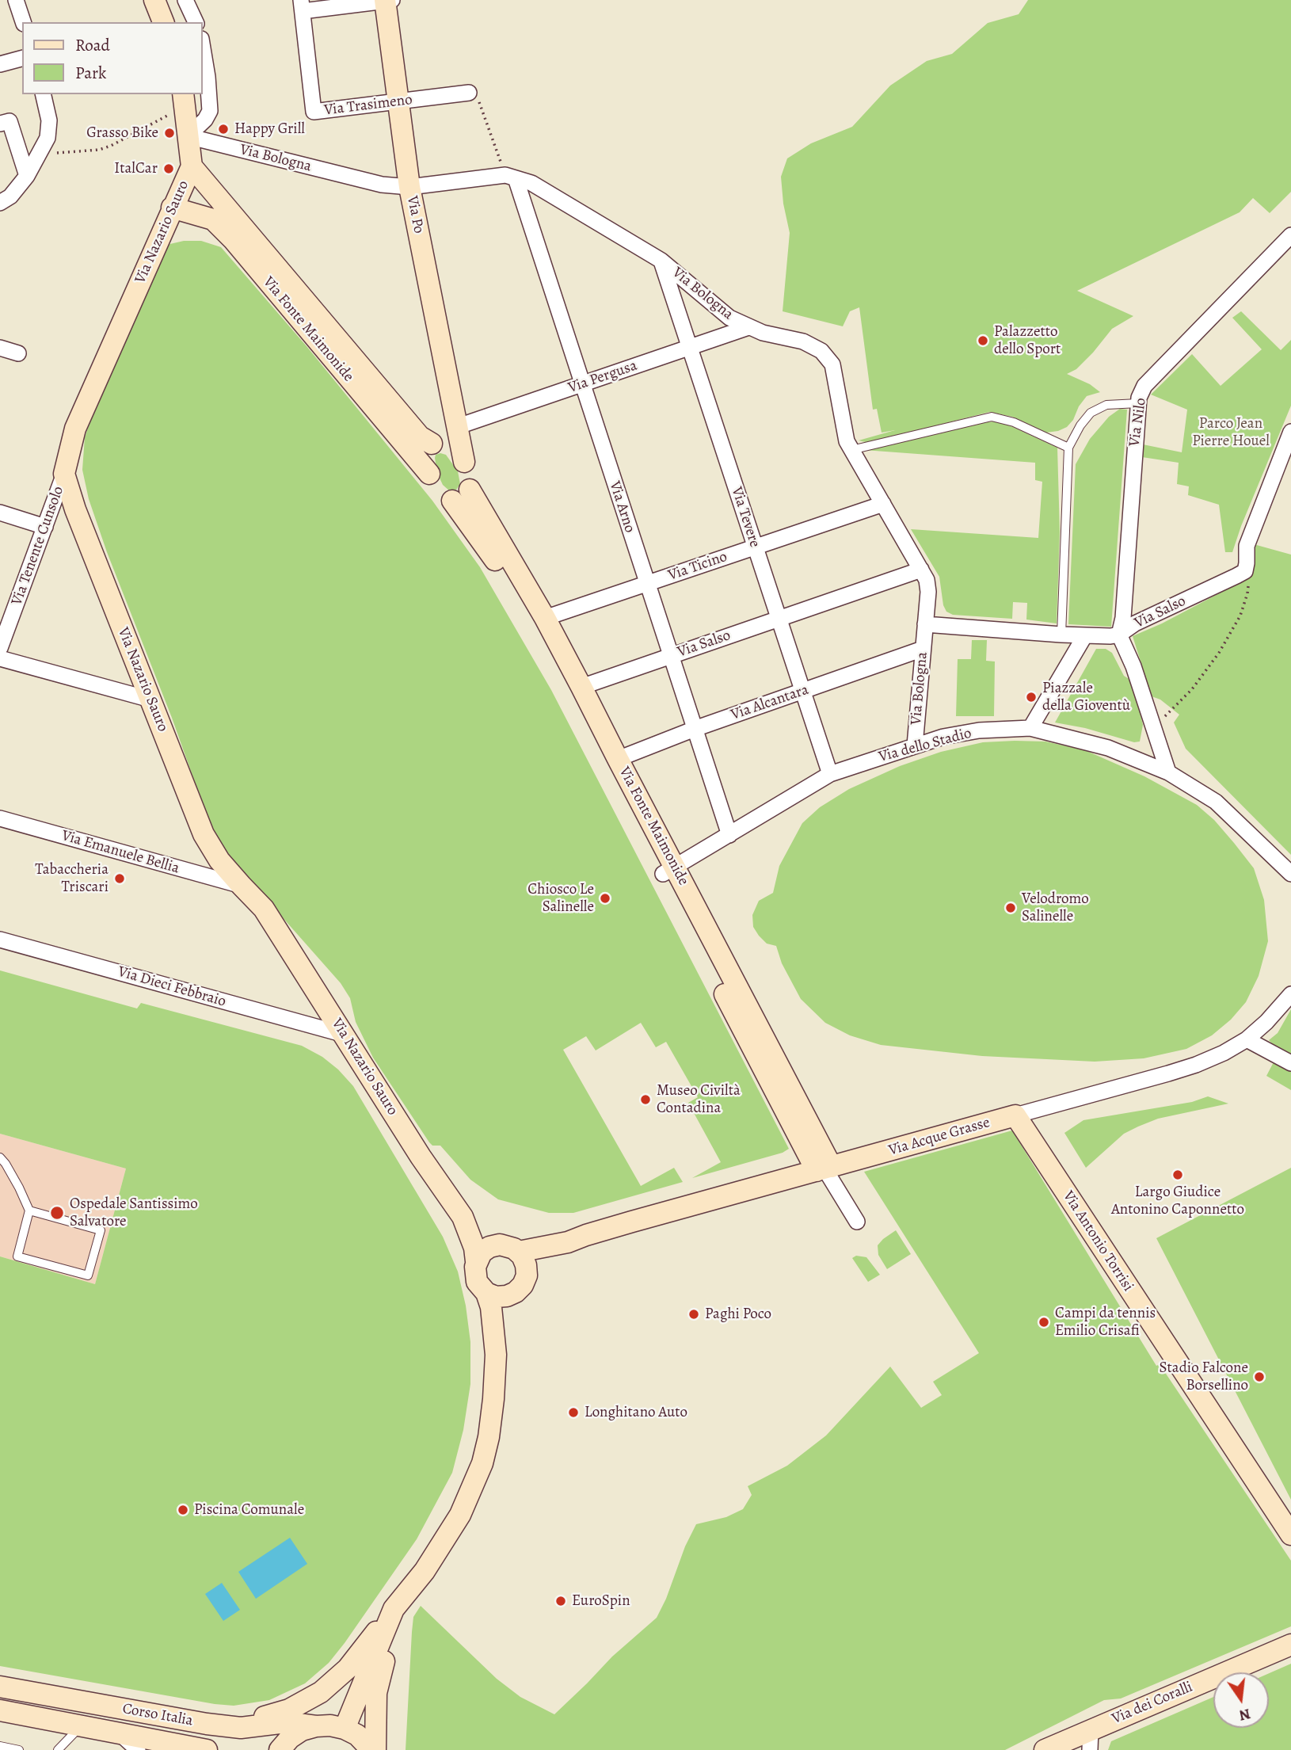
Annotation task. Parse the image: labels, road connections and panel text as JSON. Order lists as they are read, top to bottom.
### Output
{
  "streets": {
    "street": [
      "Via Trasimeno",
      "Via Bologna",
      "Via Po",
      "Via Nazario Sauro",
      "Via Fonte Maimonide",
      "Via Pergusa",
      "Via Nilo",
      "Via Arno",
      "Via Tevere",
      "Via Tenente Cunsolo",
      "Via Ticino",
      "Via Salso",
      "Via Alcantara",
      "Via dello Stadio",
      "Via Emanuele Bellia",
      "Via Dieci Febbraio",
      "Via Acque Grasse",
      "Via Antonio Torrisi",
      "Via dei Coralli",
      "Corso Italia"
    ]
  },
  "crossings": [
    ["Via Trasimeno", "Via Po"],
    ["Via Bologna", "Via Po"],
    ["Via Bologna", "Via Nazario Sauro"],
    ["Via Bologna", "Via Pergusa"],
    ["Via Bologna", "Via Arno"],
    ["Via Bologna", "Via Tevere"],
    ["Via Bologna", "Via Ticino"],
    ["Via Bologna", "Via Salso"],
    ["Via Bologna", "Via Alcantara"],
    ["Via Bologna", "Via dello Stadio"],
    ["Via Po", "Via Fonte Maimonide"],
    ["Via Po", "Via Pergusa"],
    ["Via Nazario Sauro", "Via Fonte Maimonide"],
    ["Via Nazario Sauro", "Via Tenente Cunsolo"],
    ["Via Nazario Sauro", "Via Emanuele Bellia"],
    ["Via Nazario Sauro", "Via Dieci Febbraio"],
    ["Via Fonte Maimonide", "Via Ticino"],
    ["Via Fonte Maimonide", "Via Salso"],
    ["Via Fonte Maimonide", "Via Alcantara"],
    ["Via Fonte Maimonide", "Via dello Stadio"],
    ["Via Fonte Maimonide", "Via Acque Grasse"],
    ["Via Pergusa", "Via Arno"],
    ["Via Pergusa", "Via Tevere"],
    ["Via Nilo", "Via Salso"],
    ["Via Arno", "Via Ticino"],
    ["Via Arno", "Via Salso"],
    ["Via Arno", "Via Alcantara"],
    ["Via Arno", "Via dello Stadio"],
    ["Via Tevere", "Via Ticino"],
    ["Via Tevere", "Via Salso"],
    ["Via Tevere", "Via Alcantara"],
    ["Via Tevere", "Via dello Stadio"],
    ["Via Acque Grasse", "Via Antonio Torrisi"]
  ],
  "parks": ["Parco Jean Pierre Houel"],
  "places": [
    "Happy Grill",
    "Grasso Bike",
    "ItalCar",
    "Palazzetto dello Sport",
    "Piazzale della Gioventù",
    "Tabaccheria Triscari",
    "Chiosco Le Salinelle",
    "Velodromo Salinelle",
    "Museo Civiltà Contadina",
    "Largo Giudice Antonino Caponnetto",
    "Ospedale Santissimo Salvatore",
    "Paghi Poco",
    "Campi da tennis Emilio Crisafi",
    "Stadio Falcone Borsellino",
    "Longhitano Auto",
    "Piscina Comunale",
    "EuroSpin"
  ],
  "legend": ["Road", "Park"],
  "north": "bottom"
}
